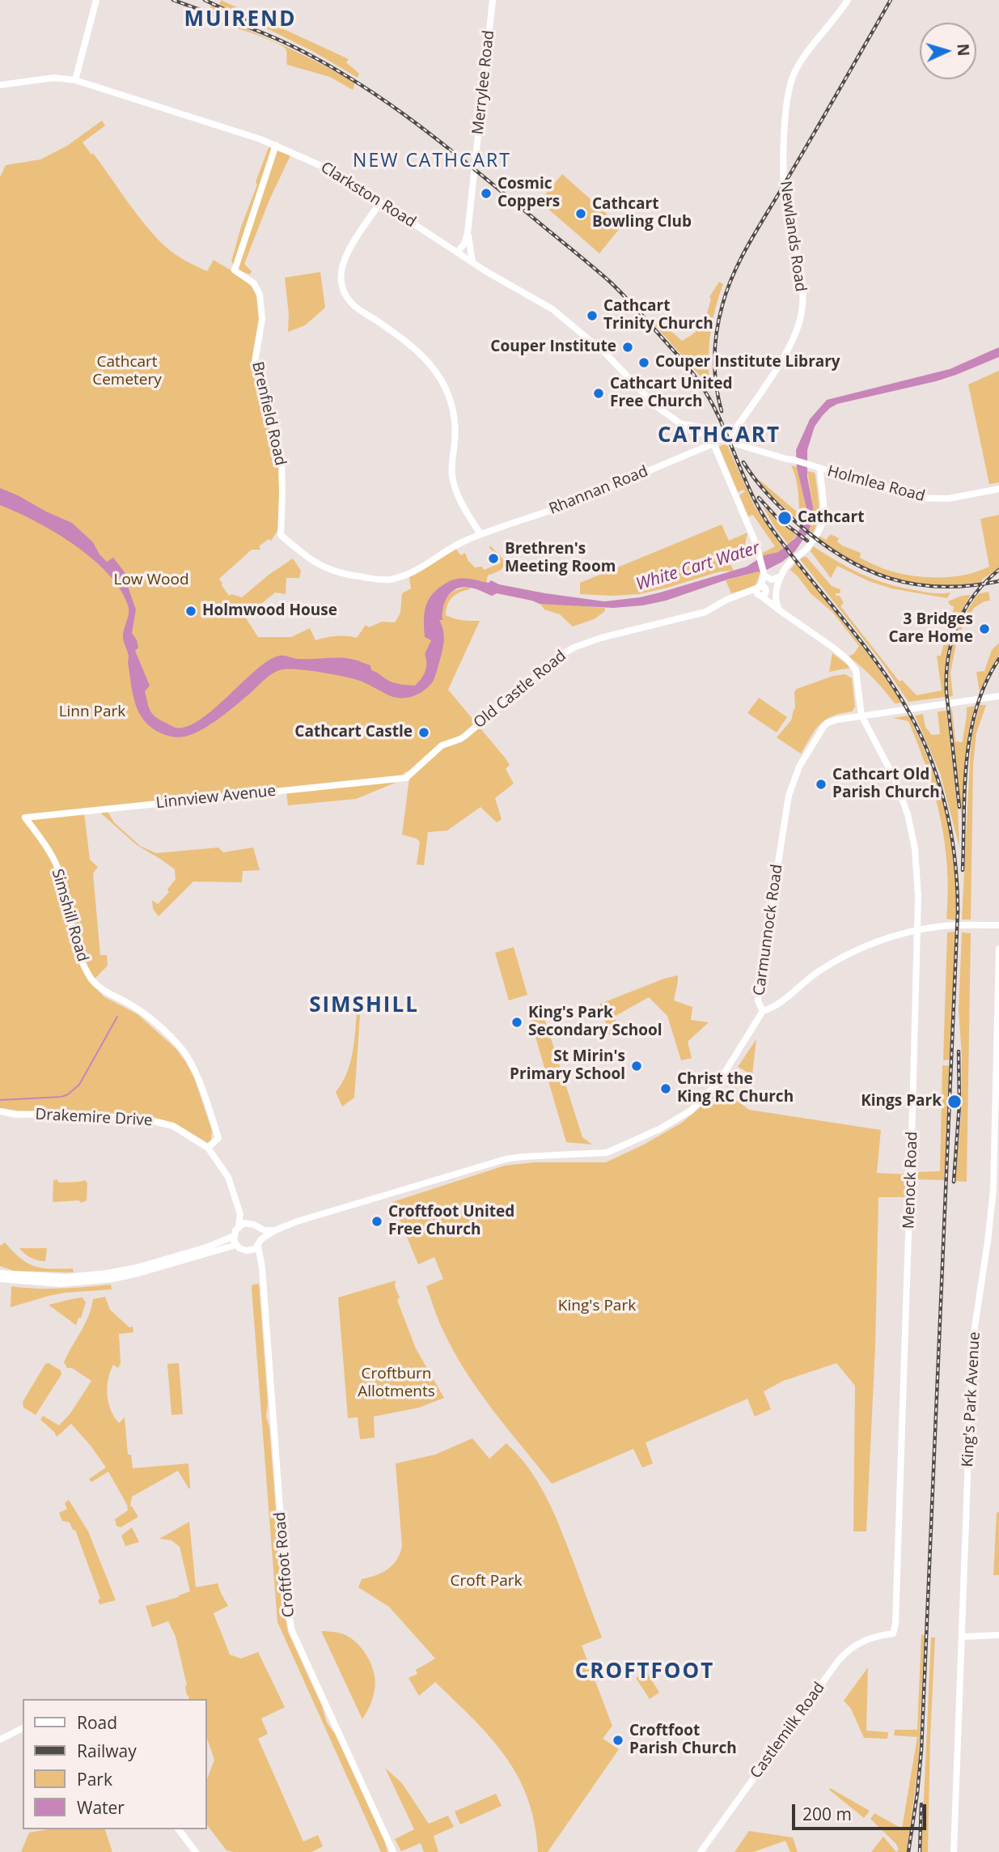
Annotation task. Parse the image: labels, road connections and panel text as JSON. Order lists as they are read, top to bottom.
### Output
{
  "streets": {
    "street": [
      "Merrylee Road",
      "Clarkston Road",
      "Newlands Road",
      "Brenfield Road",
      "Holmlea Road",
      "Rhannan Road",
      "Old Castle Road",
      "Linnview Avenue",
      "Simshill Road",
      "Carmunnock Road",
      "Drakemire Drive",
      "Menock Road",
      "King's Park Avenue",
      "Croftfoot Road",
      "Castlemilk Road"
    ]
  },
  "crossings": [
    ["Merrylee Road", "Clarkston Road"],
    ["Clarkston Road", "Newlands Road"],
    ["Clarkston Road", "Brenfield Road"],
    ["Clarkston Road", "Holmlea Road"],
    ["Clarkston Road", "Rhannan Road"],
    ["Brenfield Road", "Rhannan Road"],
    ["Holmlea Road", "Old Castle Road"],
    ["Old Castle Road", "Linnview Avenue"],
    ["Old Castle Road", "Menock Road"],
    ["Linnview Avenue", "Simshill Road"],
    ["Simshill Road", "Drakemire Drive"],
    ["Carmunnock Road", "Drakemire Drive"],
    ["Carmunnock Road", "Menock Road"],
    ["Carmunnock Road", "Croftfoot Road"],
    ["Drakemire Drive", "Croftfoot Road"],
    ["Menock Road", "Castlemilk Road"]
  ],
  "districts": [
    "MUIREND",
    "NEW CATHCART",
    "CATHCART",
    "SIMSHILL",
    "CROFTFOOT"
  ],
  "water": ["White Cart Water"],
  "parks": [
    "Cathcart Cemetery",
    "Low Wood",
    "Linn Park",
    "King's Park",
    "Croftburn Allotments",
    "Croft Park"
  ],
  "places": [
    "Cosmic Coppers",
    "Cathcart Bowling Club",
    "Cathcart Trinity Church",
    "Couper Institute",
    "Couper Institute Library",
    "Cathcart United Free Church",
    "Cathcart",
    "Brethren's Meeting Room",
    "Holmwood House",
    "3 Bridges Care Home",
    "Cathcart Castle",
    "Cathcart Old Parish Church",
    "King's Park Secondary School",
    "St Mirin's Primary School",
    "Christ the King RC Church",
    "Kings Park",
    "Croftfoot United Free Church",
    "Croftfoot Parish Church"
  ],
  "legend": [
    "Road",
    "Railway",
    "Park",
    "Water"
  ],
  "scale_bar": "200 m",
  "north": "right"
}
